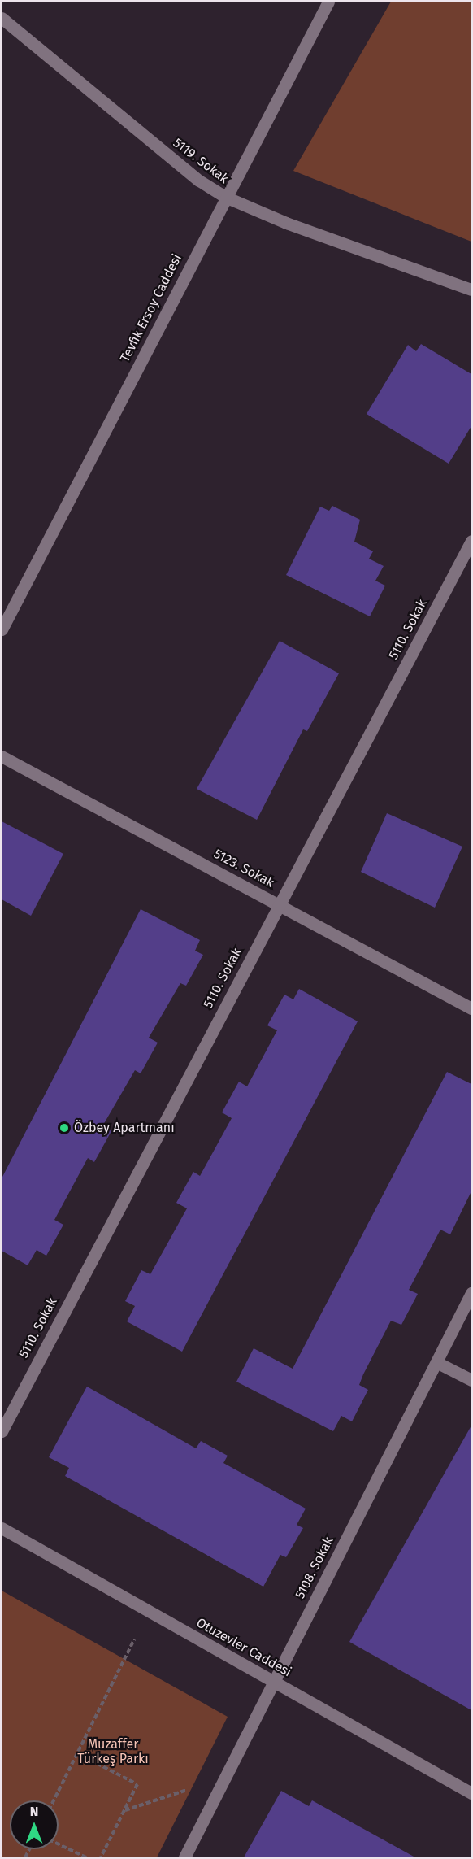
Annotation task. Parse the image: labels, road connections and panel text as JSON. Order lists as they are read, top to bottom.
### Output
{
  "streets": {
    "street": [
      "5119. Sokak",
      "Tevfik Ersoy Caddesi",
      "5110. Sokak",
      "5123. Sokak",
      "5108. Sokak",
      "Otuzevler Caddesi"
    ]
  },
  "crossings": [
    ["5119. Sokak", "Tevfik Ersoy Caddesi"],
    ["5110. Sokak", "5123. Sokak"],
    ["5108. Sokak", "Otuzevler Caddesi"]
  ],
  "parks": ["Muzaffer Türkeş Parkı"],
  "places": ["Özbey Apartmanı"],
  "north": "top"
}
